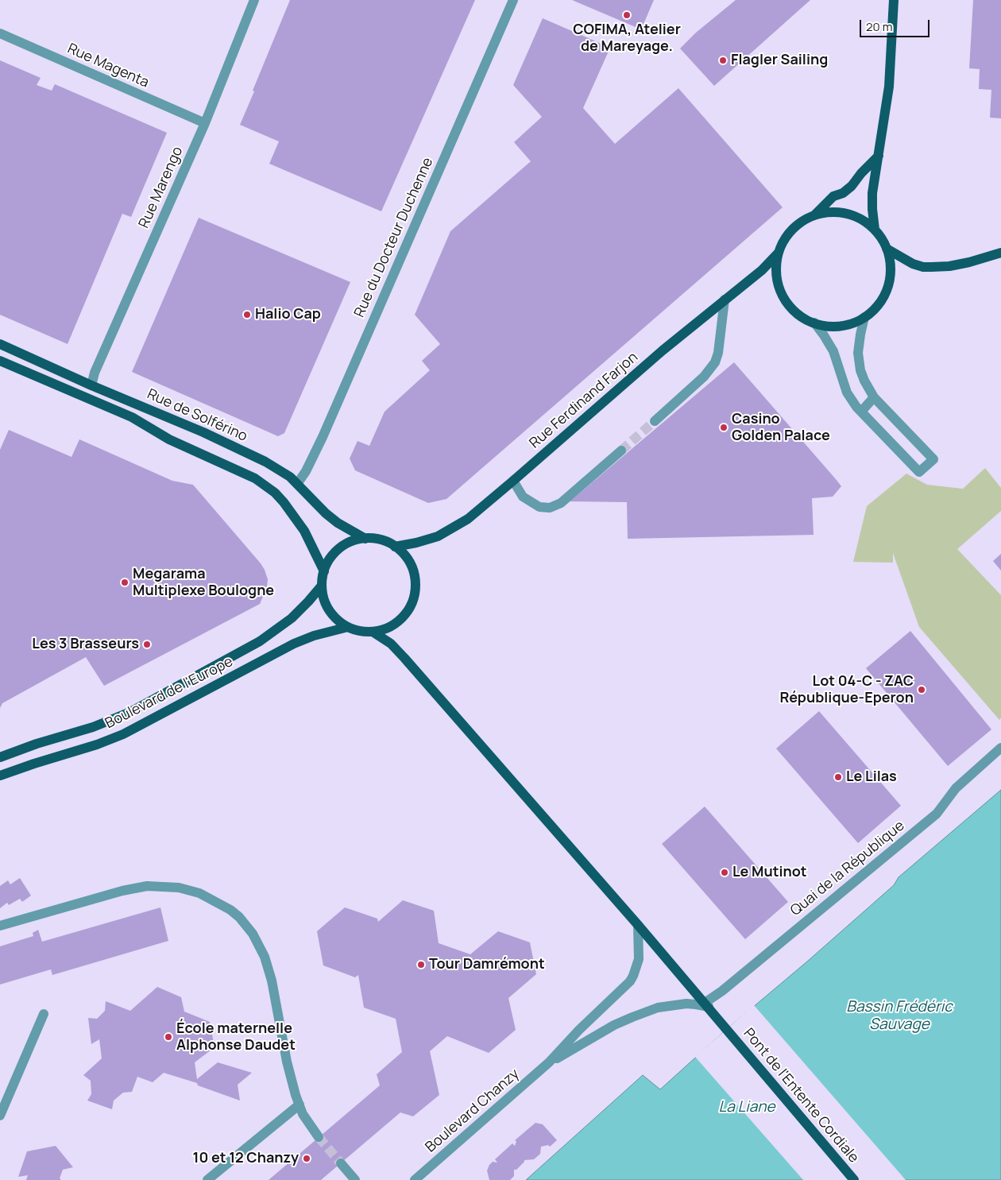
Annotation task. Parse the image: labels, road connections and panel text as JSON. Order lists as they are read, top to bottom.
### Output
{
  "streets": {
    "main road": [
      "Rue Ferdinand Farjon",
      "Rue de Solférino",
      "Boulevard de l'Europe",
      "Pont de l'Entente Cordiale"
    ],
    "street": [
      "Rue Magenta",
      "Rue Marengo",
      "Rue du Docteur Duchenne",
      "Quai de la République",
      "Boulevard Chanzy"
    ]
  },
  "crossings": [
    ["Rue Magenta", "Rue Marengo"],
    ["Rue Marengo", "Rue de Solférino"],
    ["Rue du Docteur Duchenne", "Rue de Solférino"],
    ["Rue Ferdinand Farjon", "Rue de Solférino"],
    ["Rue Ferdinand Farjon", "Boulevard de l'Europe"],
    ["Rue Ferdinand Farjon", "Pont de l'Entente Cordiale"],
    ["Rue de Solférino", "Boulevard de l'Europe"],
    ["Rue de Solférino", "Pont de l'Entente Cordiale"],
    ["Boulevard de l'Europe", "Pont de l'Entente Cordiale"],
    ["Quai de la République", "Pont de l'Entente Cordiale"],
    ["Quai de la République", "Boulevard Chanzy"],
    ["Pont de l'Entente Cordiale", "Boulevard Chanzy"]
  ],
  "water": ["Bassin Frédéric Sauvage", "La Liane"],
  "places": [
    "COFIMA, Atelier de Mareyage.",
    "Flagler Sailing",
    "Halio Cap",
    "Casino Golden Palace",
    "Megarama Multiplexe Boulogne",
    "Les 3 Brasseurs",
    "Lot 04-C - ZAC République-Eperon",
    "Le Lilas",
    "Le Mutinot",
    "Tour Damrémont",
    "École maternelle Alphonse Daudet",
    "10 et 12 Chanzy"
  ],
  "scale_bar": "20 m"
}
